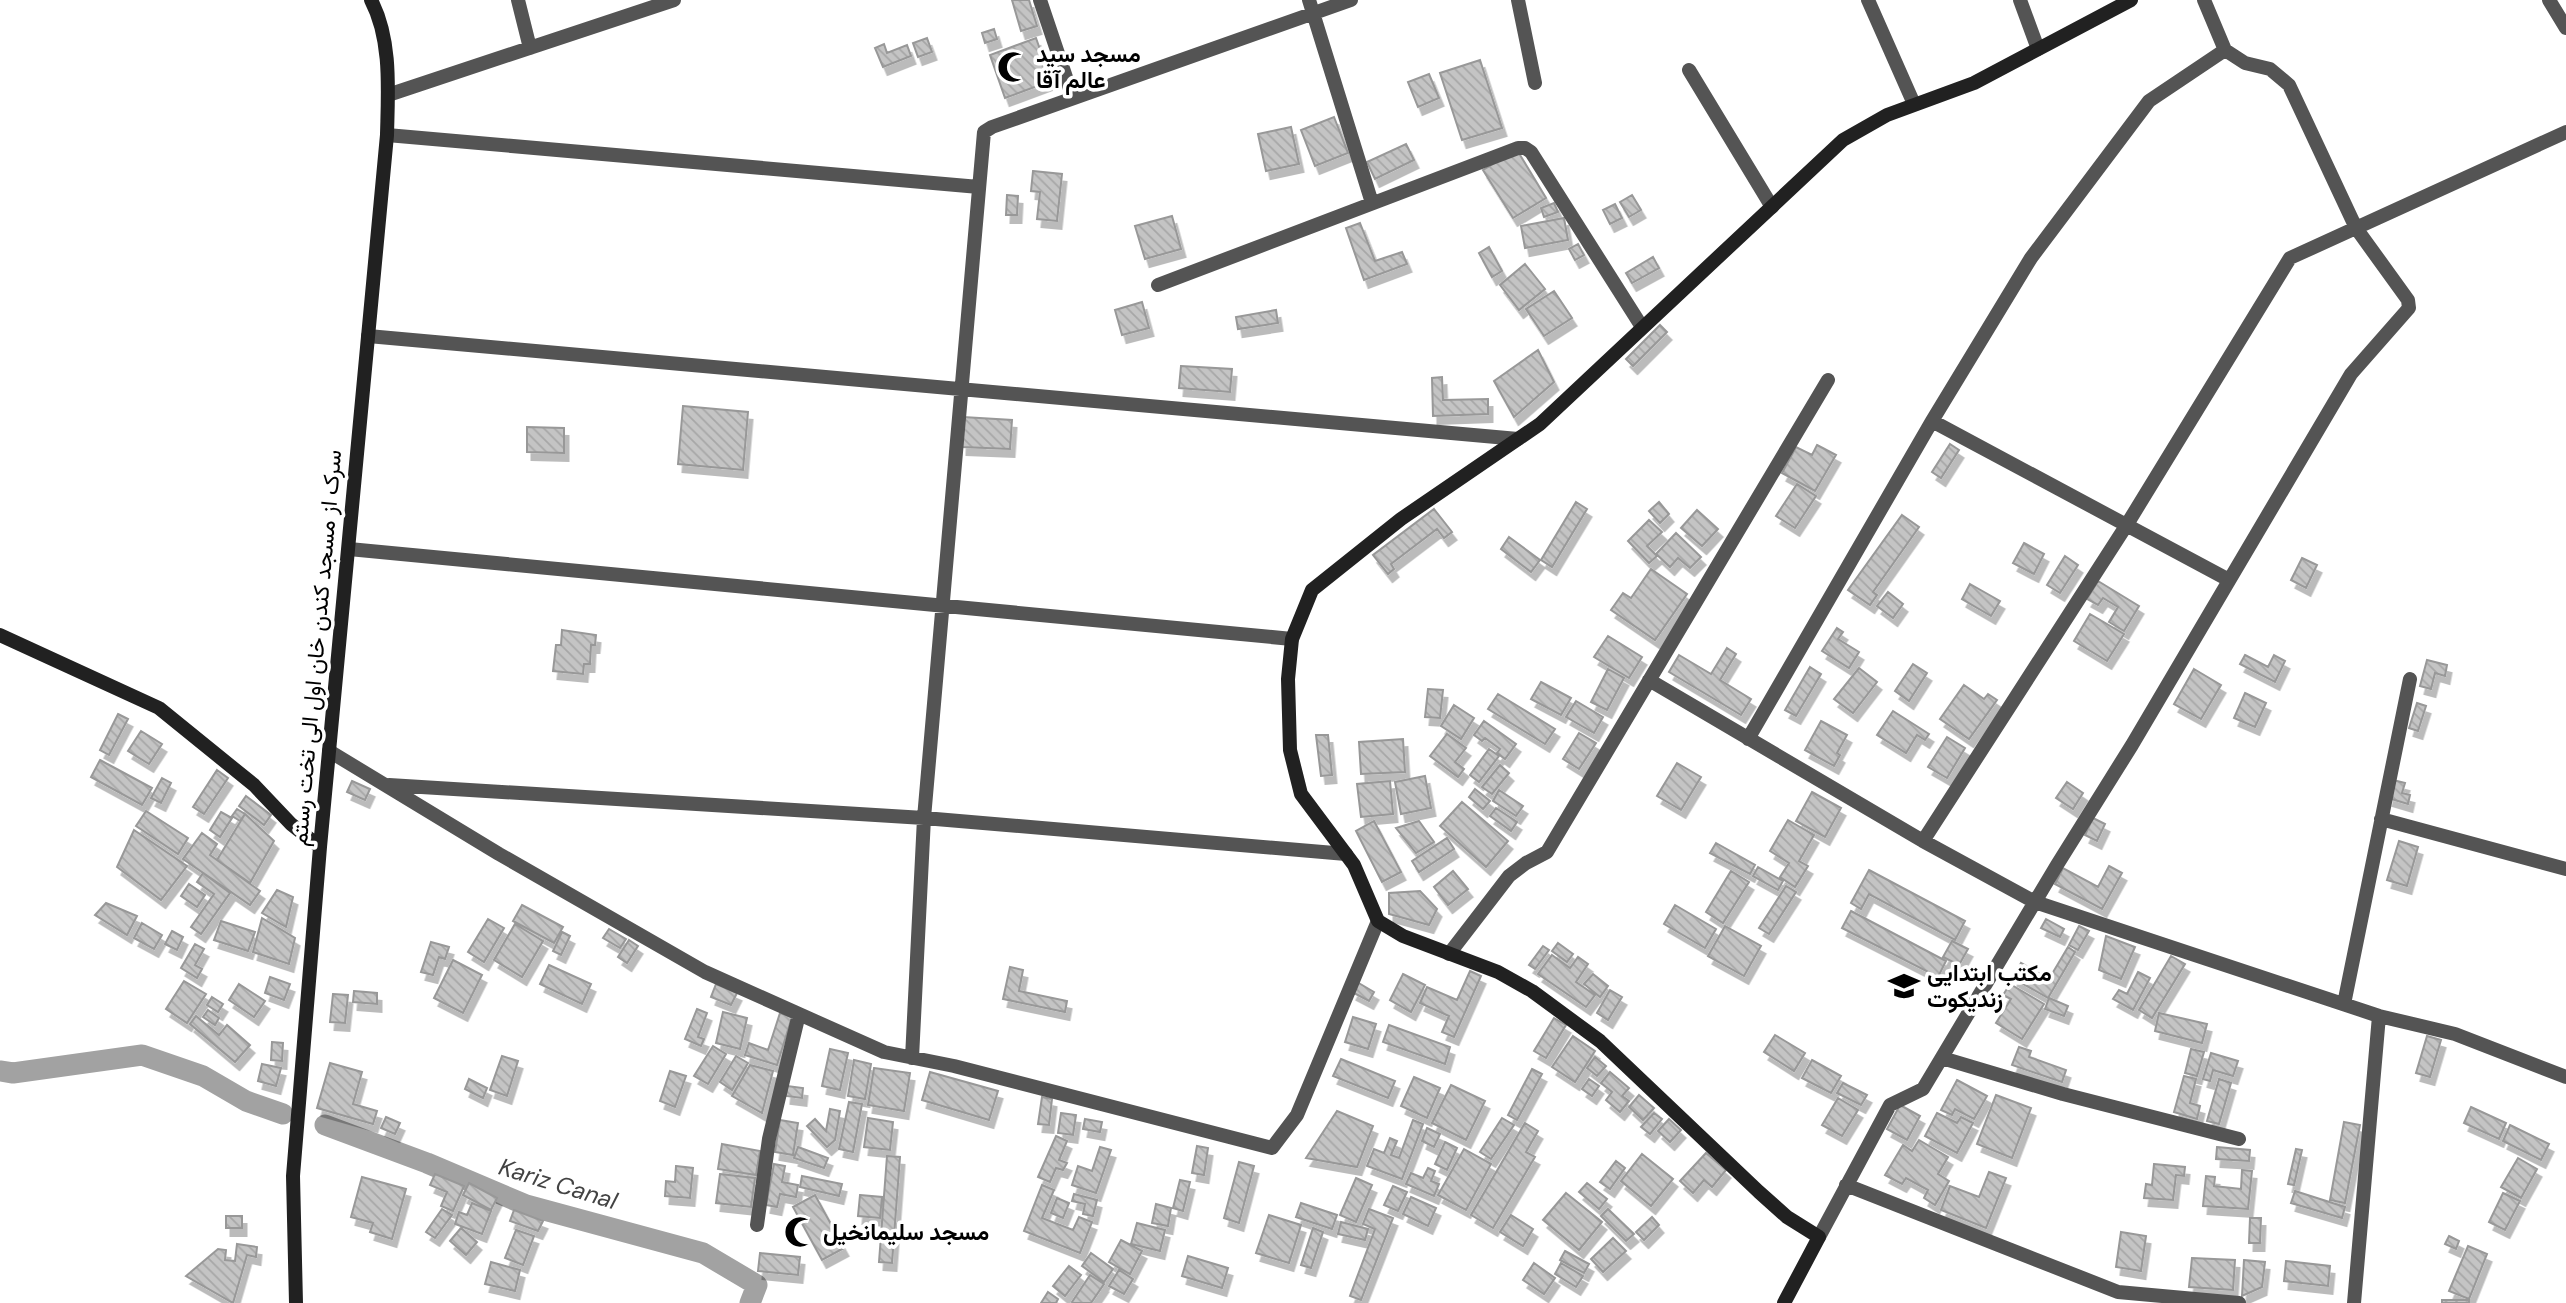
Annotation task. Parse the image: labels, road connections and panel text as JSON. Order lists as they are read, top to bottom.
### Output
{
  "streets": {
    "street": ["سرک از مسجد کندن خان اول الی تخت رستم"]
  },
  "water": ["Kariz Canal"],
  "places": {
    "mosque": ["مسجد سید عالم آقا", "مسجد سلیمانخیل"],
    "school or university": ["مکتب ابتدایی زندیکوت"]
  }
}
